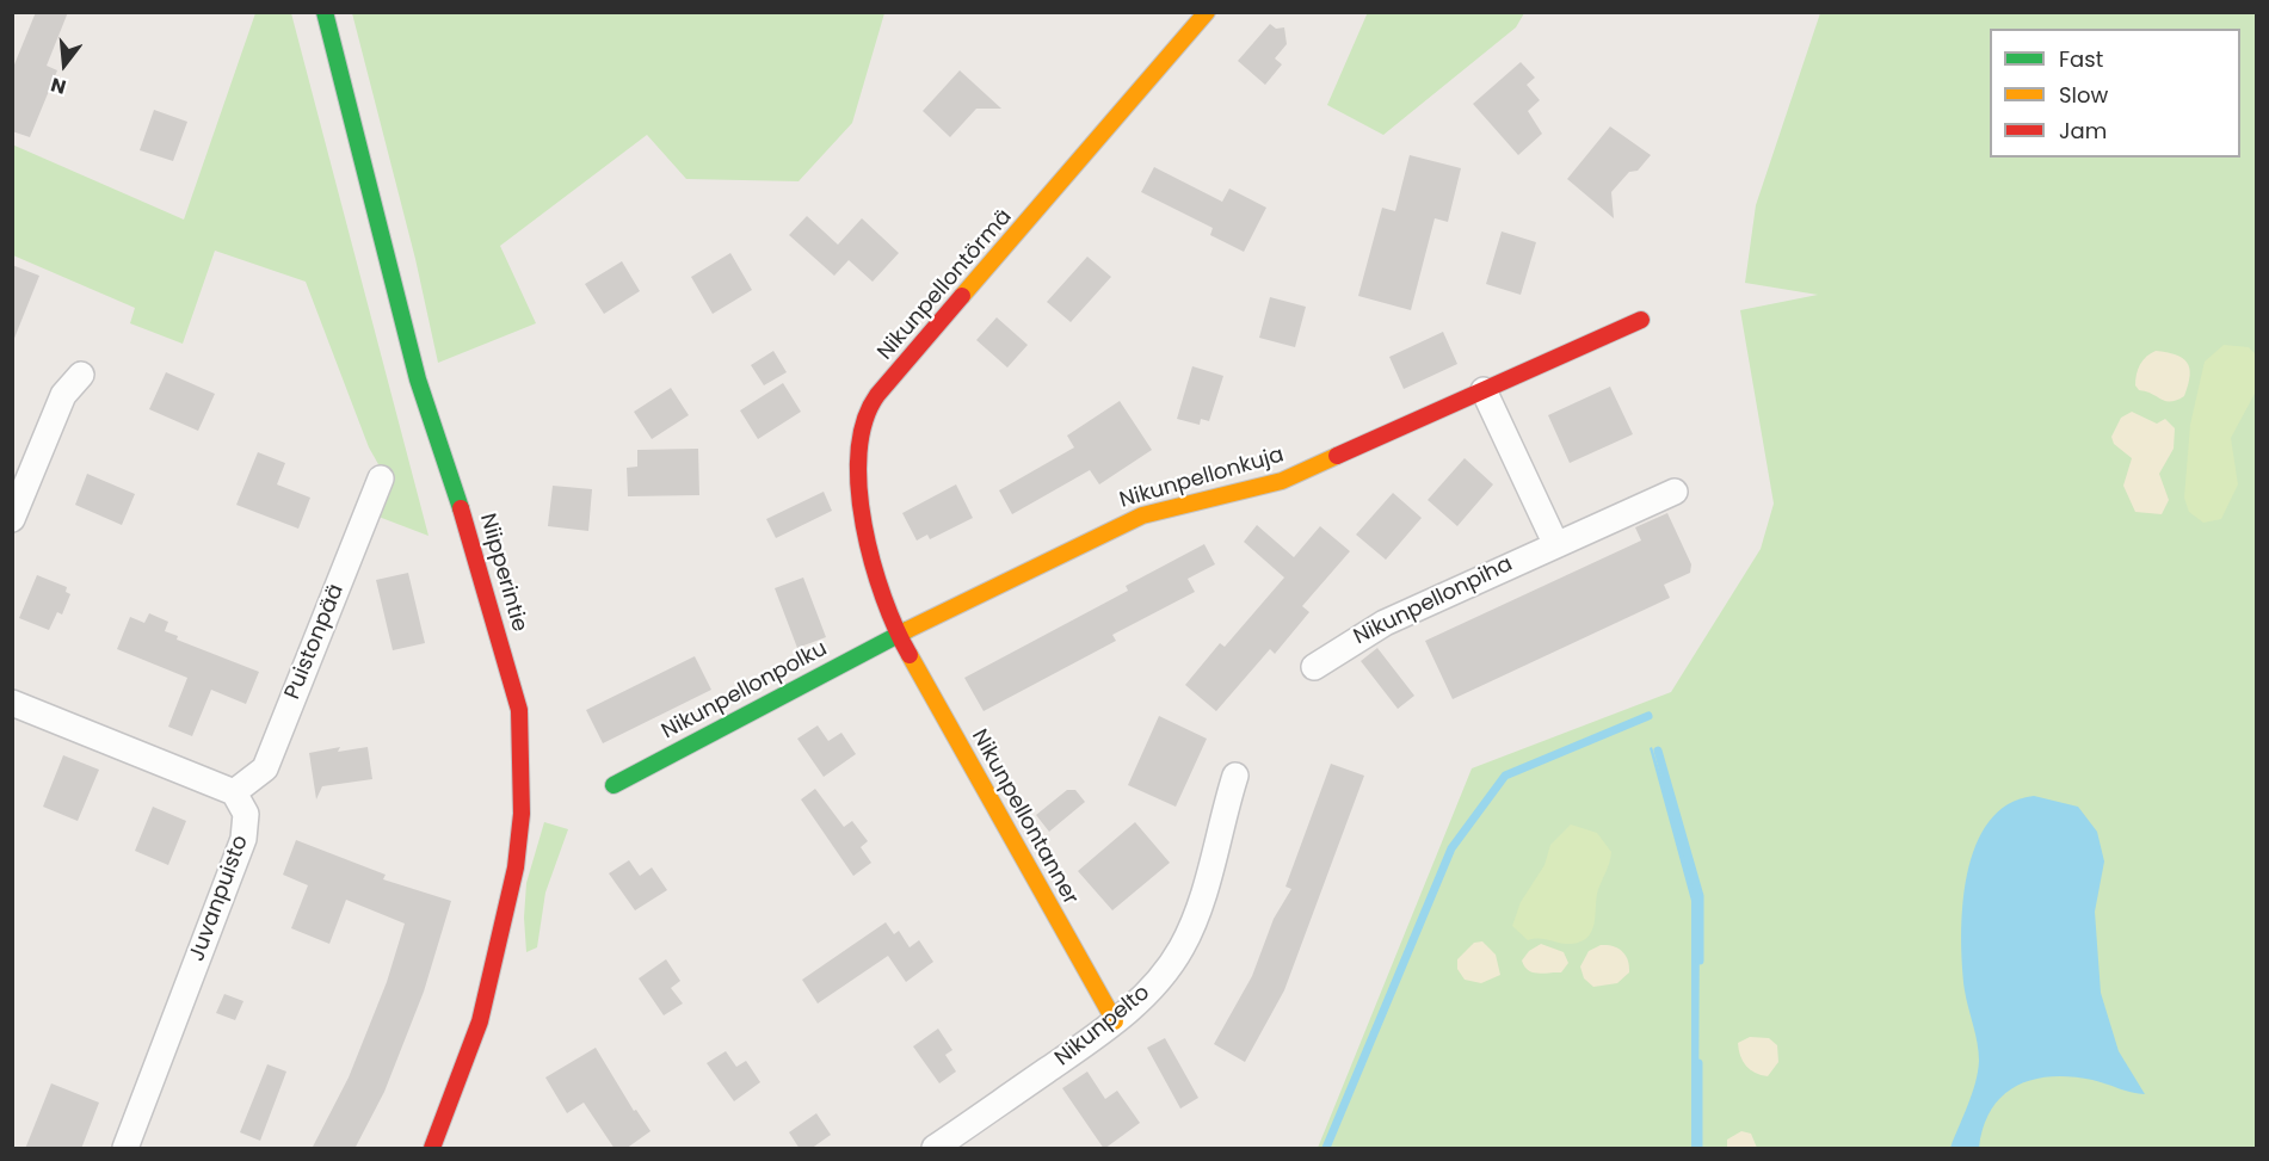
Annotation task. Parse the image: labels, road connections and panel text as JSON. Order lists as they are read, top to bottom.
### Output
{
  "streets": {
    "street": [
      "Nikunpellontörmä",
      "Nikunpellonkuja",
      "Niipperintie",
      "Nikunpellonpiha",
      "Puistonpää",
      "Nikunpellonpolku",
      "Nikunpellontanner",
      "Juvanpuisto",
      "Nikunpelto"
    ]
  },
  "crossings": [
    ["Nikunpellontörmä", "Nikunpellonkuja"],
    ["Nikunpellontörmä", "Nikunpellonpolku"],
    ["Nikunpellontörmä", "Nikunpellontanner"],
    ["Nikunpellonkuja", "Nikunpellonpolku"],
    ["Nikunpellonkuja", "Nikunpellontanner"],
    ["Puistonpää", "Juvanpuisto"],
    ["Nikunpellonpolku", "Nikunpellontanner"],
    ["Nikunpellontanner", "Nikunpelto"]
  ],
  "legend": ["Fast", "Slow", "Jam"],
  "north": "bottom"
}
